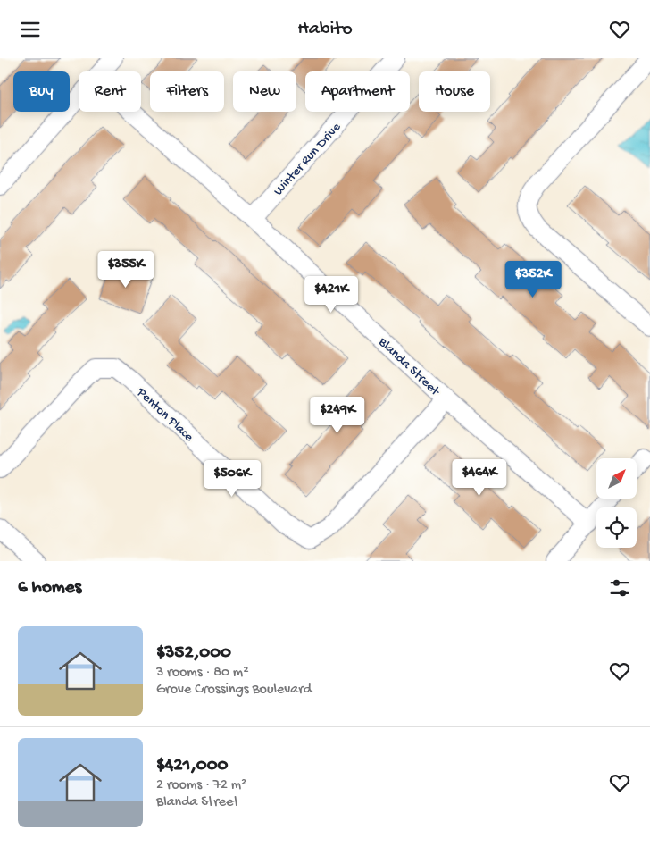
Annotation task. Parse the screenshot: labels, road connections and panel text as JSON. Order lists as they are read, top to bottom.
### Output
{
  "streets": {
    "street": ["Winter Run Drive", "Blanda Street", "Penton Place"]
  },
  "crossings": [
    ["Winter Run Drive", "Blanda Street"],
    ["Blanda Street", "Penton Place"]
  ],
  "north": "top right",
  "page": {
    "header": "Habito",
    "chip": [
      "Buy",
      "Rent",
      "Filters",
      "New",
      "Apartment",
      "House"
    ],
    "price": [
      "$355K",
      "$352K",
      "$421K",
      "$249K",
      "$464K",
      "$506K"
    ],
    "heading": "6 homes",
    "list": [
      {
        "name": "$352,000",
        "note": "3 rooms · 80 m² · Grove Crossings Boulevard"
      },
      {
        "name": "$421,000",
        "note": "2 rooms · 72 m² · Blanda Street"
      }
    ]
  }
}
